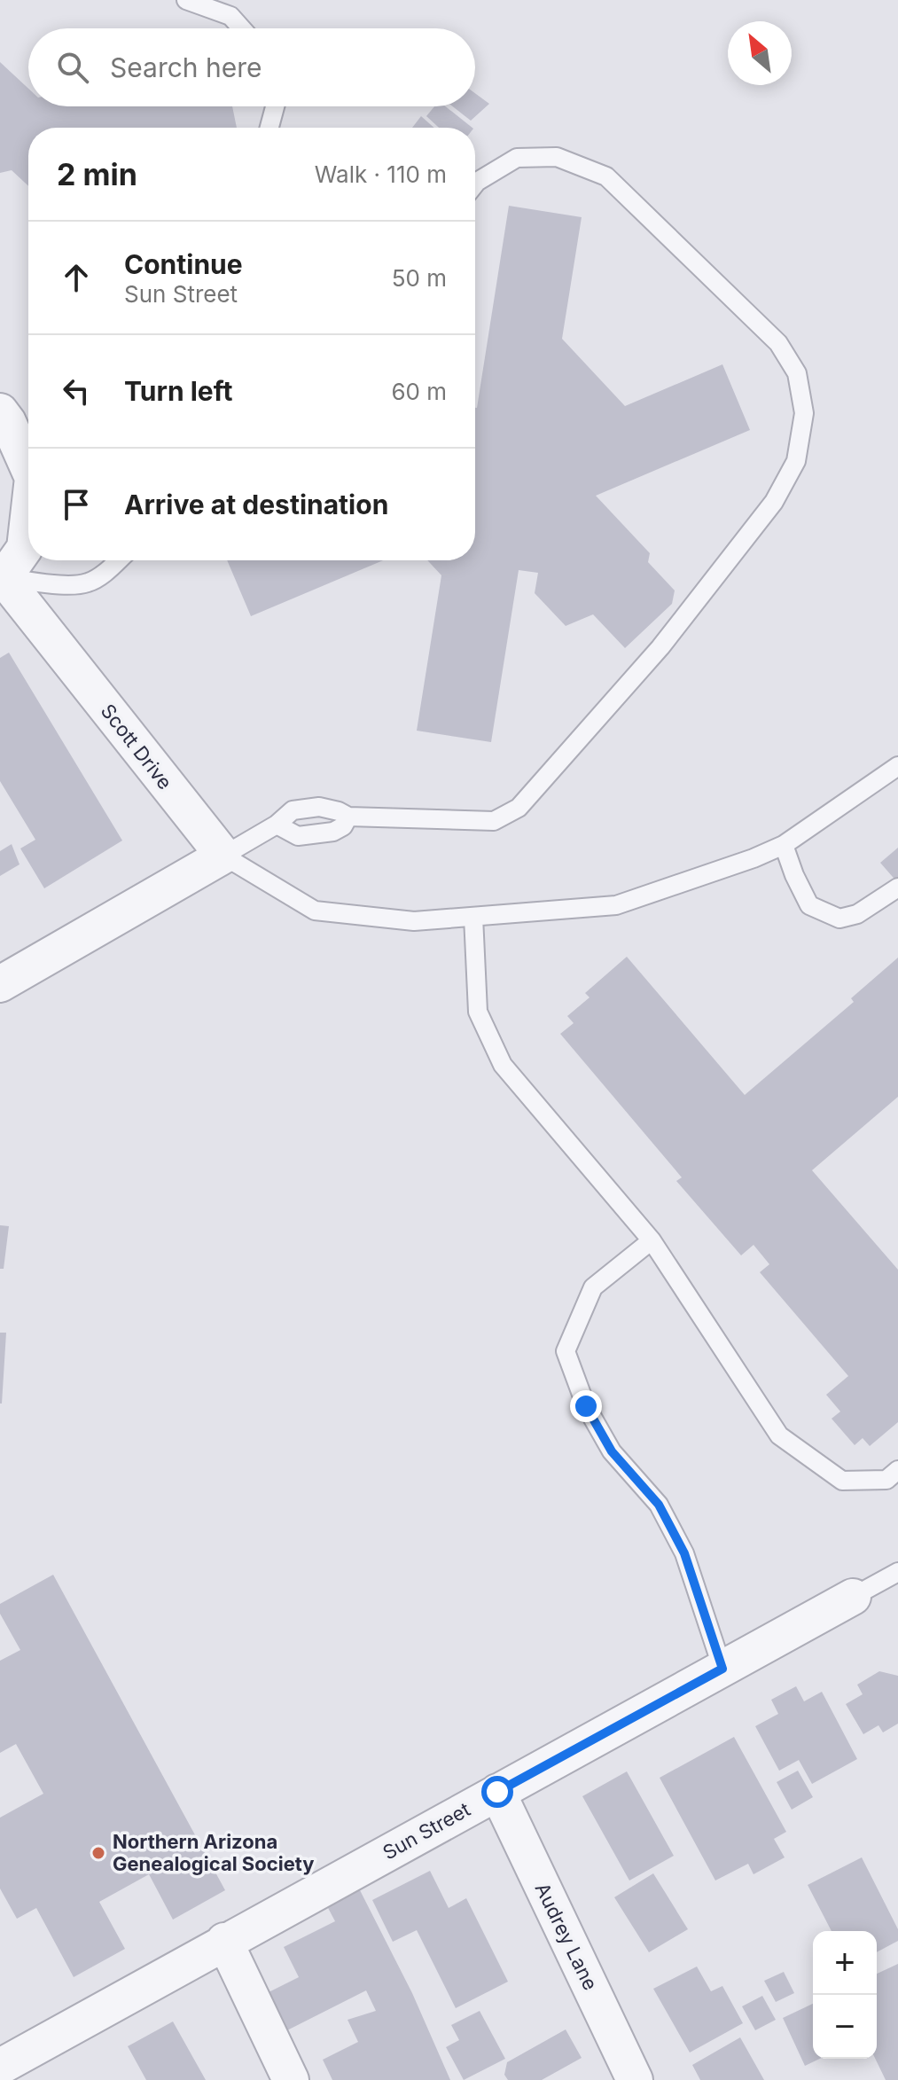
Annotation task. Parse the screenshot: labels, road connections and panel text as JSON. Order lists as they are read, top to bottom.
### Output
{
  "streets": {
    "street": ["Scott Drive", "Sun Street", "Audrey Lane"]
  },
  "crossings": [
    ["Sun Street", "Audrey Lane"]
  ],
  "places": ["Northern Arizona Genealogical Society"],
  "north": "top left",
  "page": {
    "search": "Search here",
    "heading": ["2 min", "Walk · 110 m"],
    "list": [
      ["Continue", "Sun Street", "50 m"],
      ["Turn left", "60 m"],
      "Arrive at destination"
    ],
    "map_buttons": ["+", "−"]
  }
}
